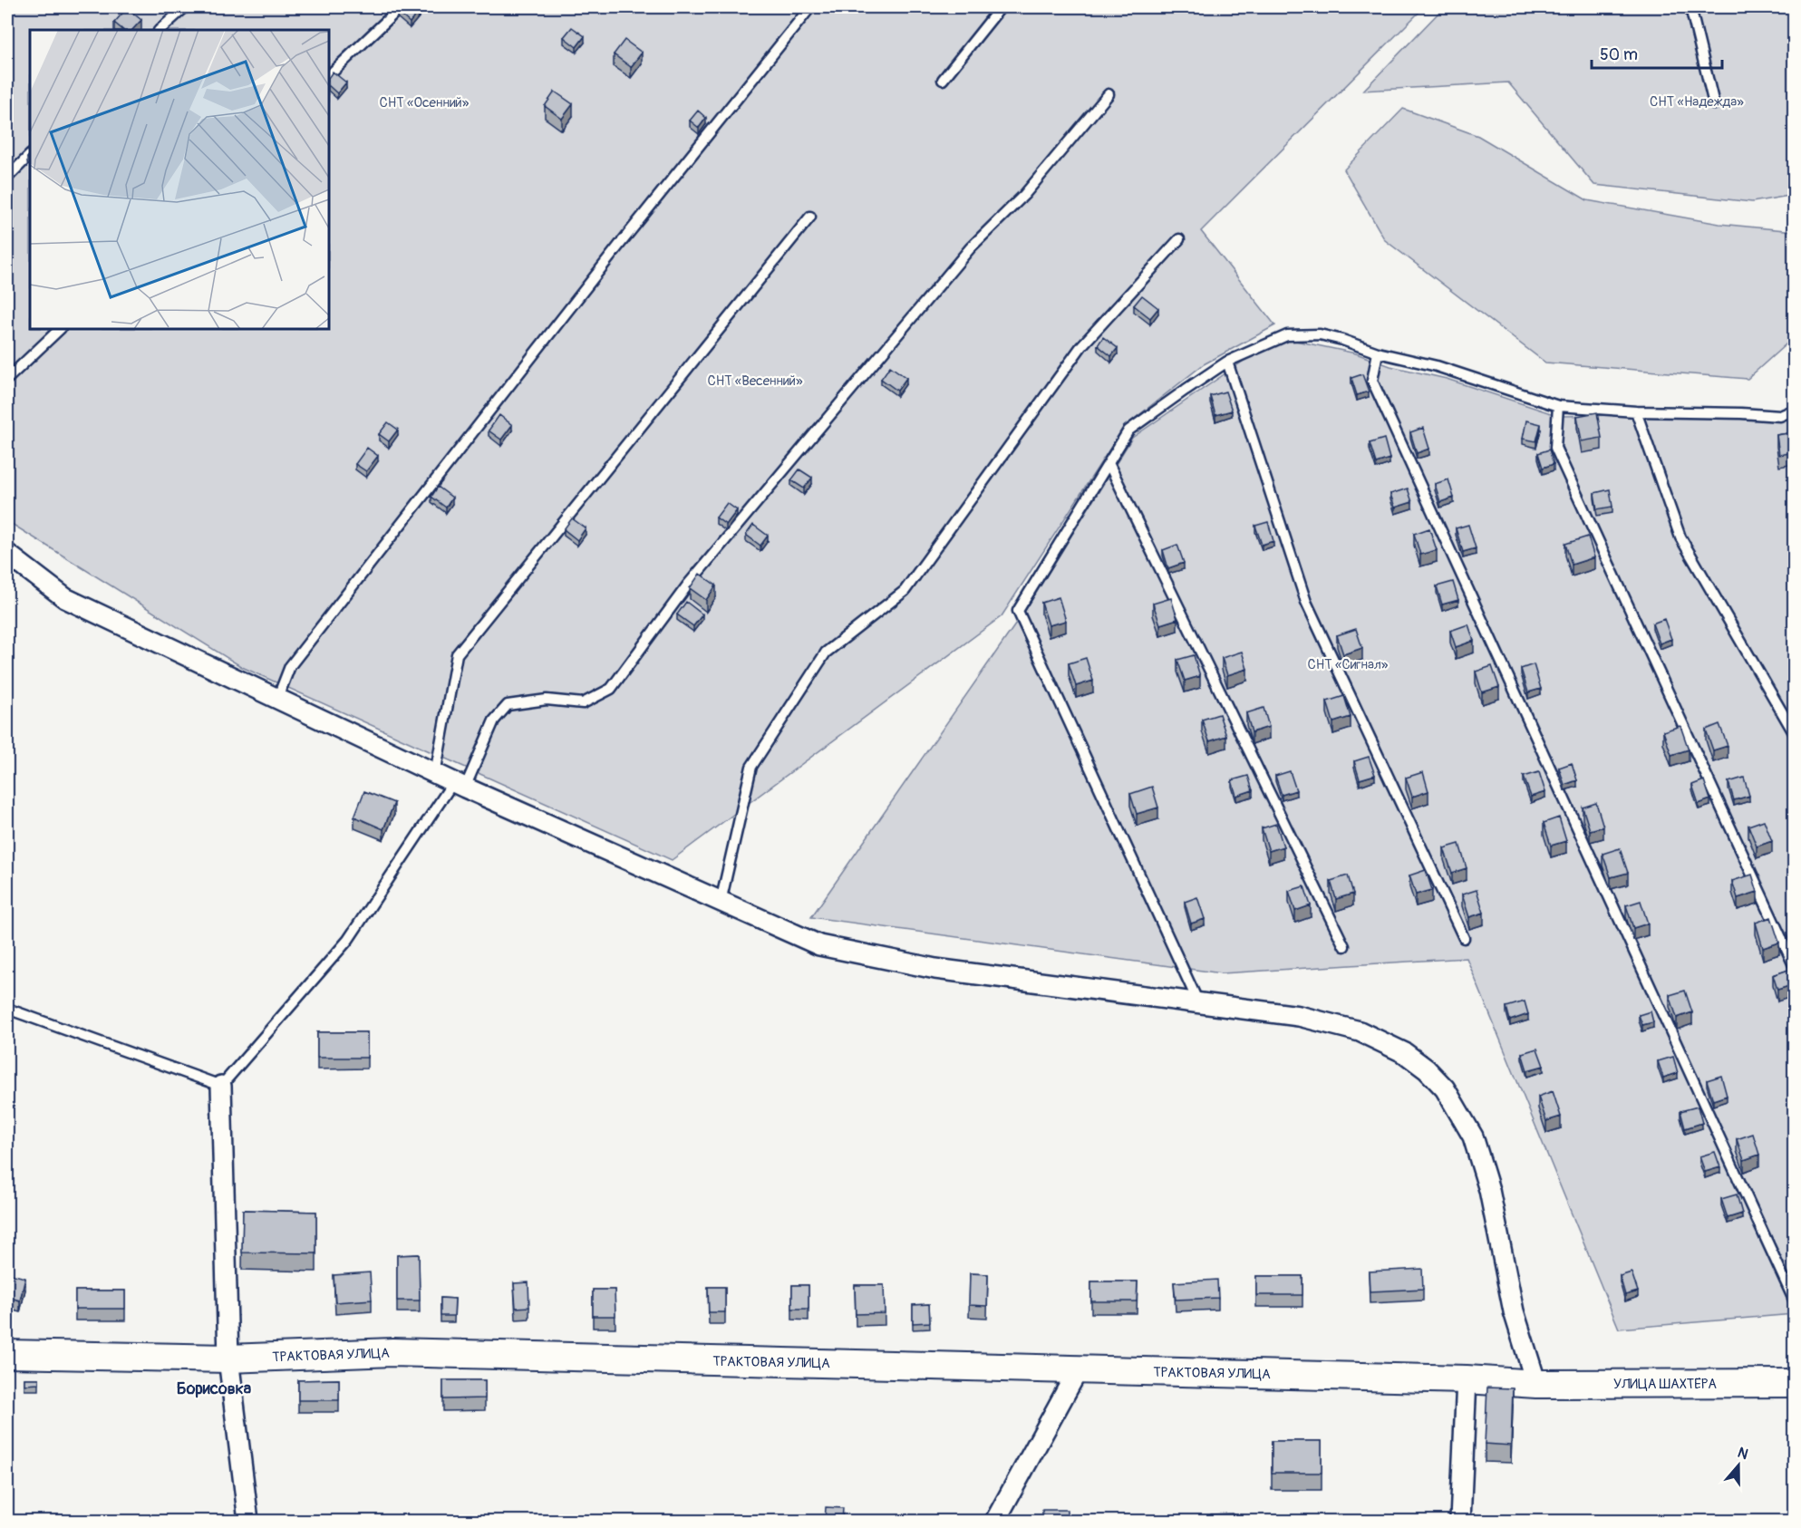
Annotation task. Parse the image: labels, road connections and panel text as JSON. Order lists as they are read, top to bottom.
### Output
{
  "streets": {
    "main road": ["ТРАКТОВАЯ УЛИЦА", "УЛИЦА ШАХТЁРА"]
  },
  "crossings": [
    ["ТРАКТОВАЯ УЛИЦА", "УЛИЦА ШАХТЁРА"]
  ],
  "districts": ["Борисовка"],
  "parks": [
    "СНТ «Надежда»",
    "СНТ «Осенний»",
    "СНТ «Весенний»",
    "СНТ «Сигнал»"
  ],
  "scale_bar": "50 m",
  "north": "top"
}
